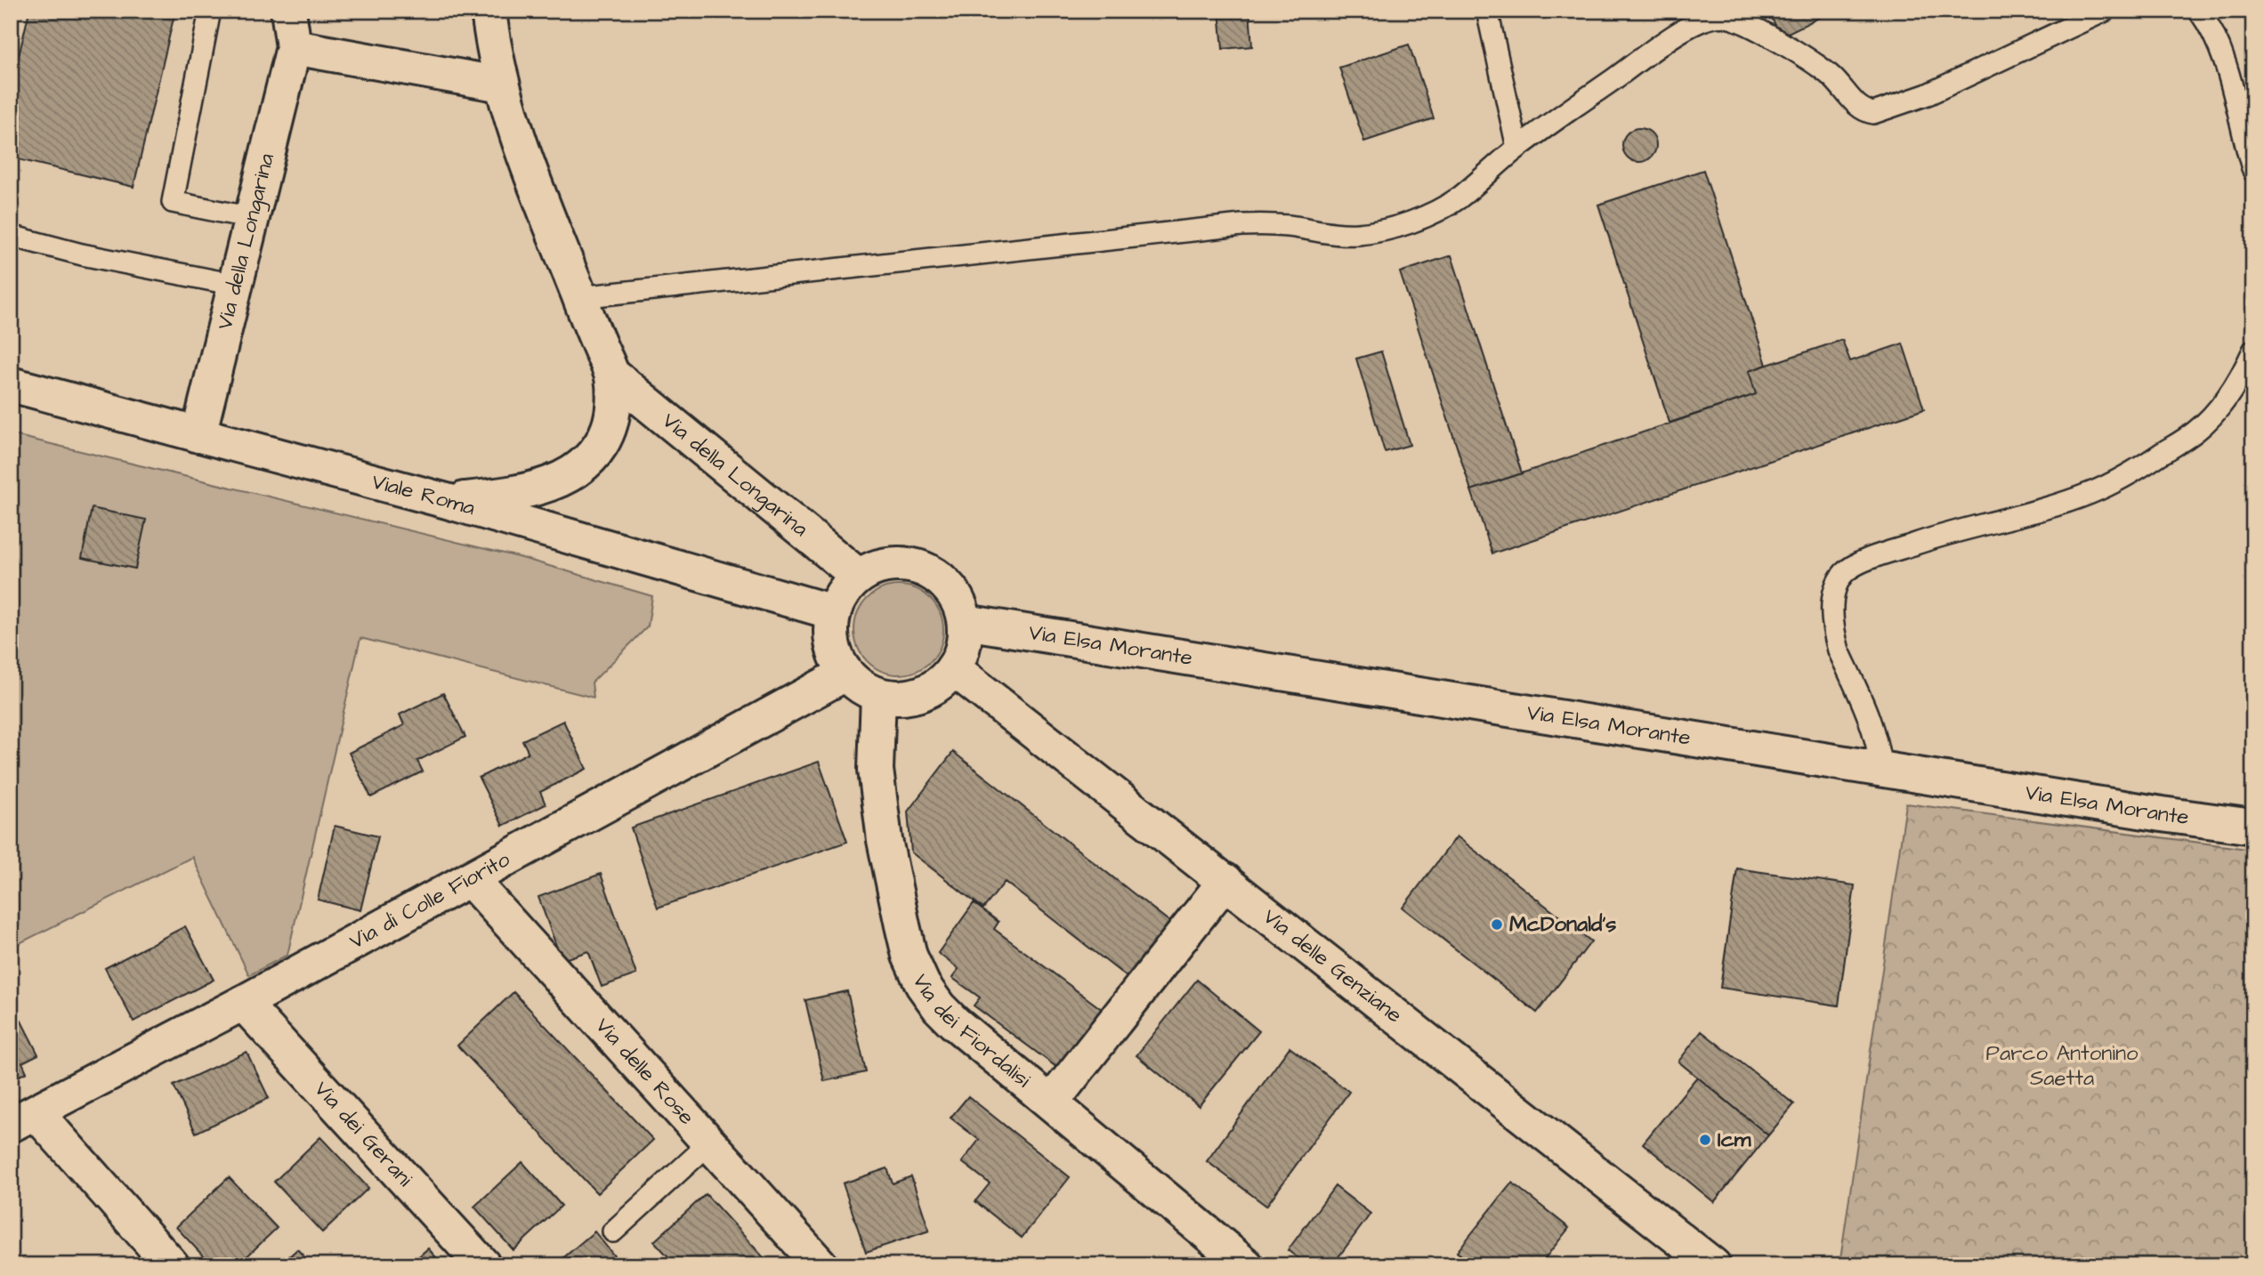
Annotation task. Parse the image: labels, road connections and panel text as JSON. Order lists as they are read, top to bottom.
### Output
{
  "streets": {
    "street": [
      "Via della Longarina",
      "Viale Roma",
      "Via Elsa Morante",
      "Via di Colle Fiorito",
      "Via delle Genziane",
      "Via dei Fiordalisi",
      "Via delle Rose",
      "Via dei Gerani"
    ]
  },
  "crossings": [
    ["Via della Longarina", "Viale Roma"],
    ["Via della Longarina", "Via Elsa Morante"],
    ["Via della Longarina", "Via di Colle Fiorito"],
    ["Via della Longarina", "Via delle Genziane"],
    ["Via della Longarina", "Via dei Fiordalisi"],
    ["Viale Roma", "Via Elsa Morante"],
    ["Viale Roma", "Via di Colle Fiorito"],
    ["Viale Roma", "Via delle Genziane"],
    ["Viale Roma", "Via dei Fiordalisi"],
    ["Via Elsa Morante", "Via di Colle Fiorito"],
    ["Via Elsa Morante", "Via delle Genziane"],
    ["Via Elsa Morante", "Via dei Fiordalisi"],
    ["Via di Colle Fiorito", "Via delle Genziane"],
    ["Via di Colle Fiorito", "Via dei Fiordalisi"],
    ["Via di Colle Fiorito", "Via delle Rose"],
    ["Via di Colle Fiorito", "Via dei Gerani"],
    ["Via delle Genziane", "Via dei Fiordalisi"]
  ],
  "parks": ["Parco Antonino Saetta"],
  "places": ["McDonald's", "Icm"]
}
